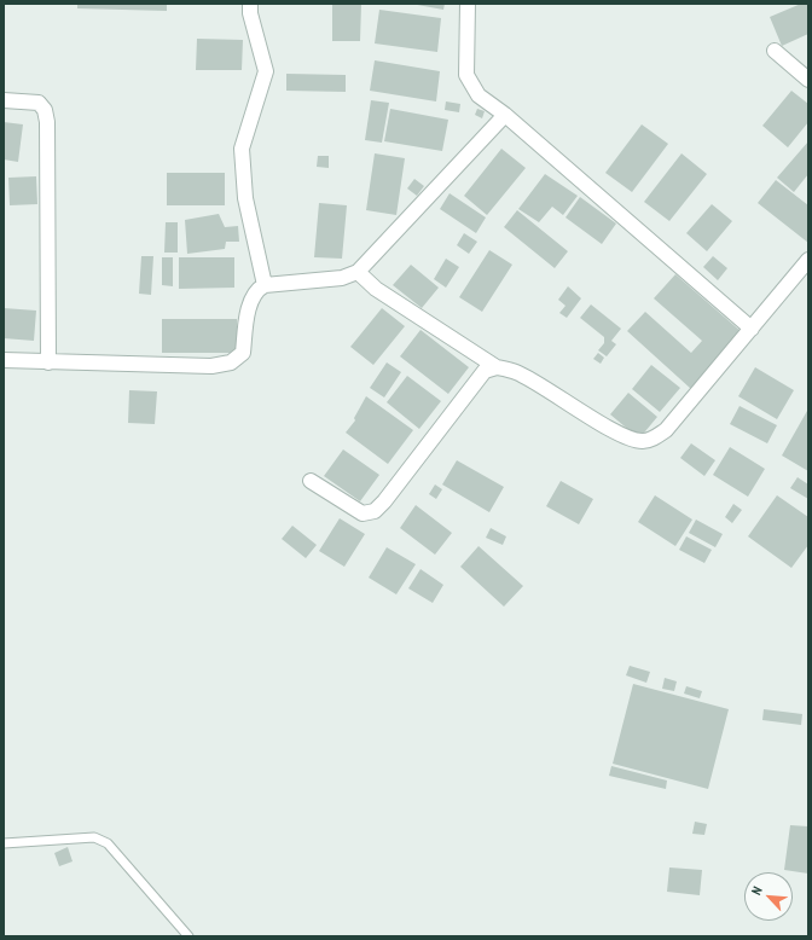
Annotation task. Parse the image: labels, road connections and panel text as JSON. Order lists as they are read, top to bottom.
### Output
{
  "north": "top left"
}
